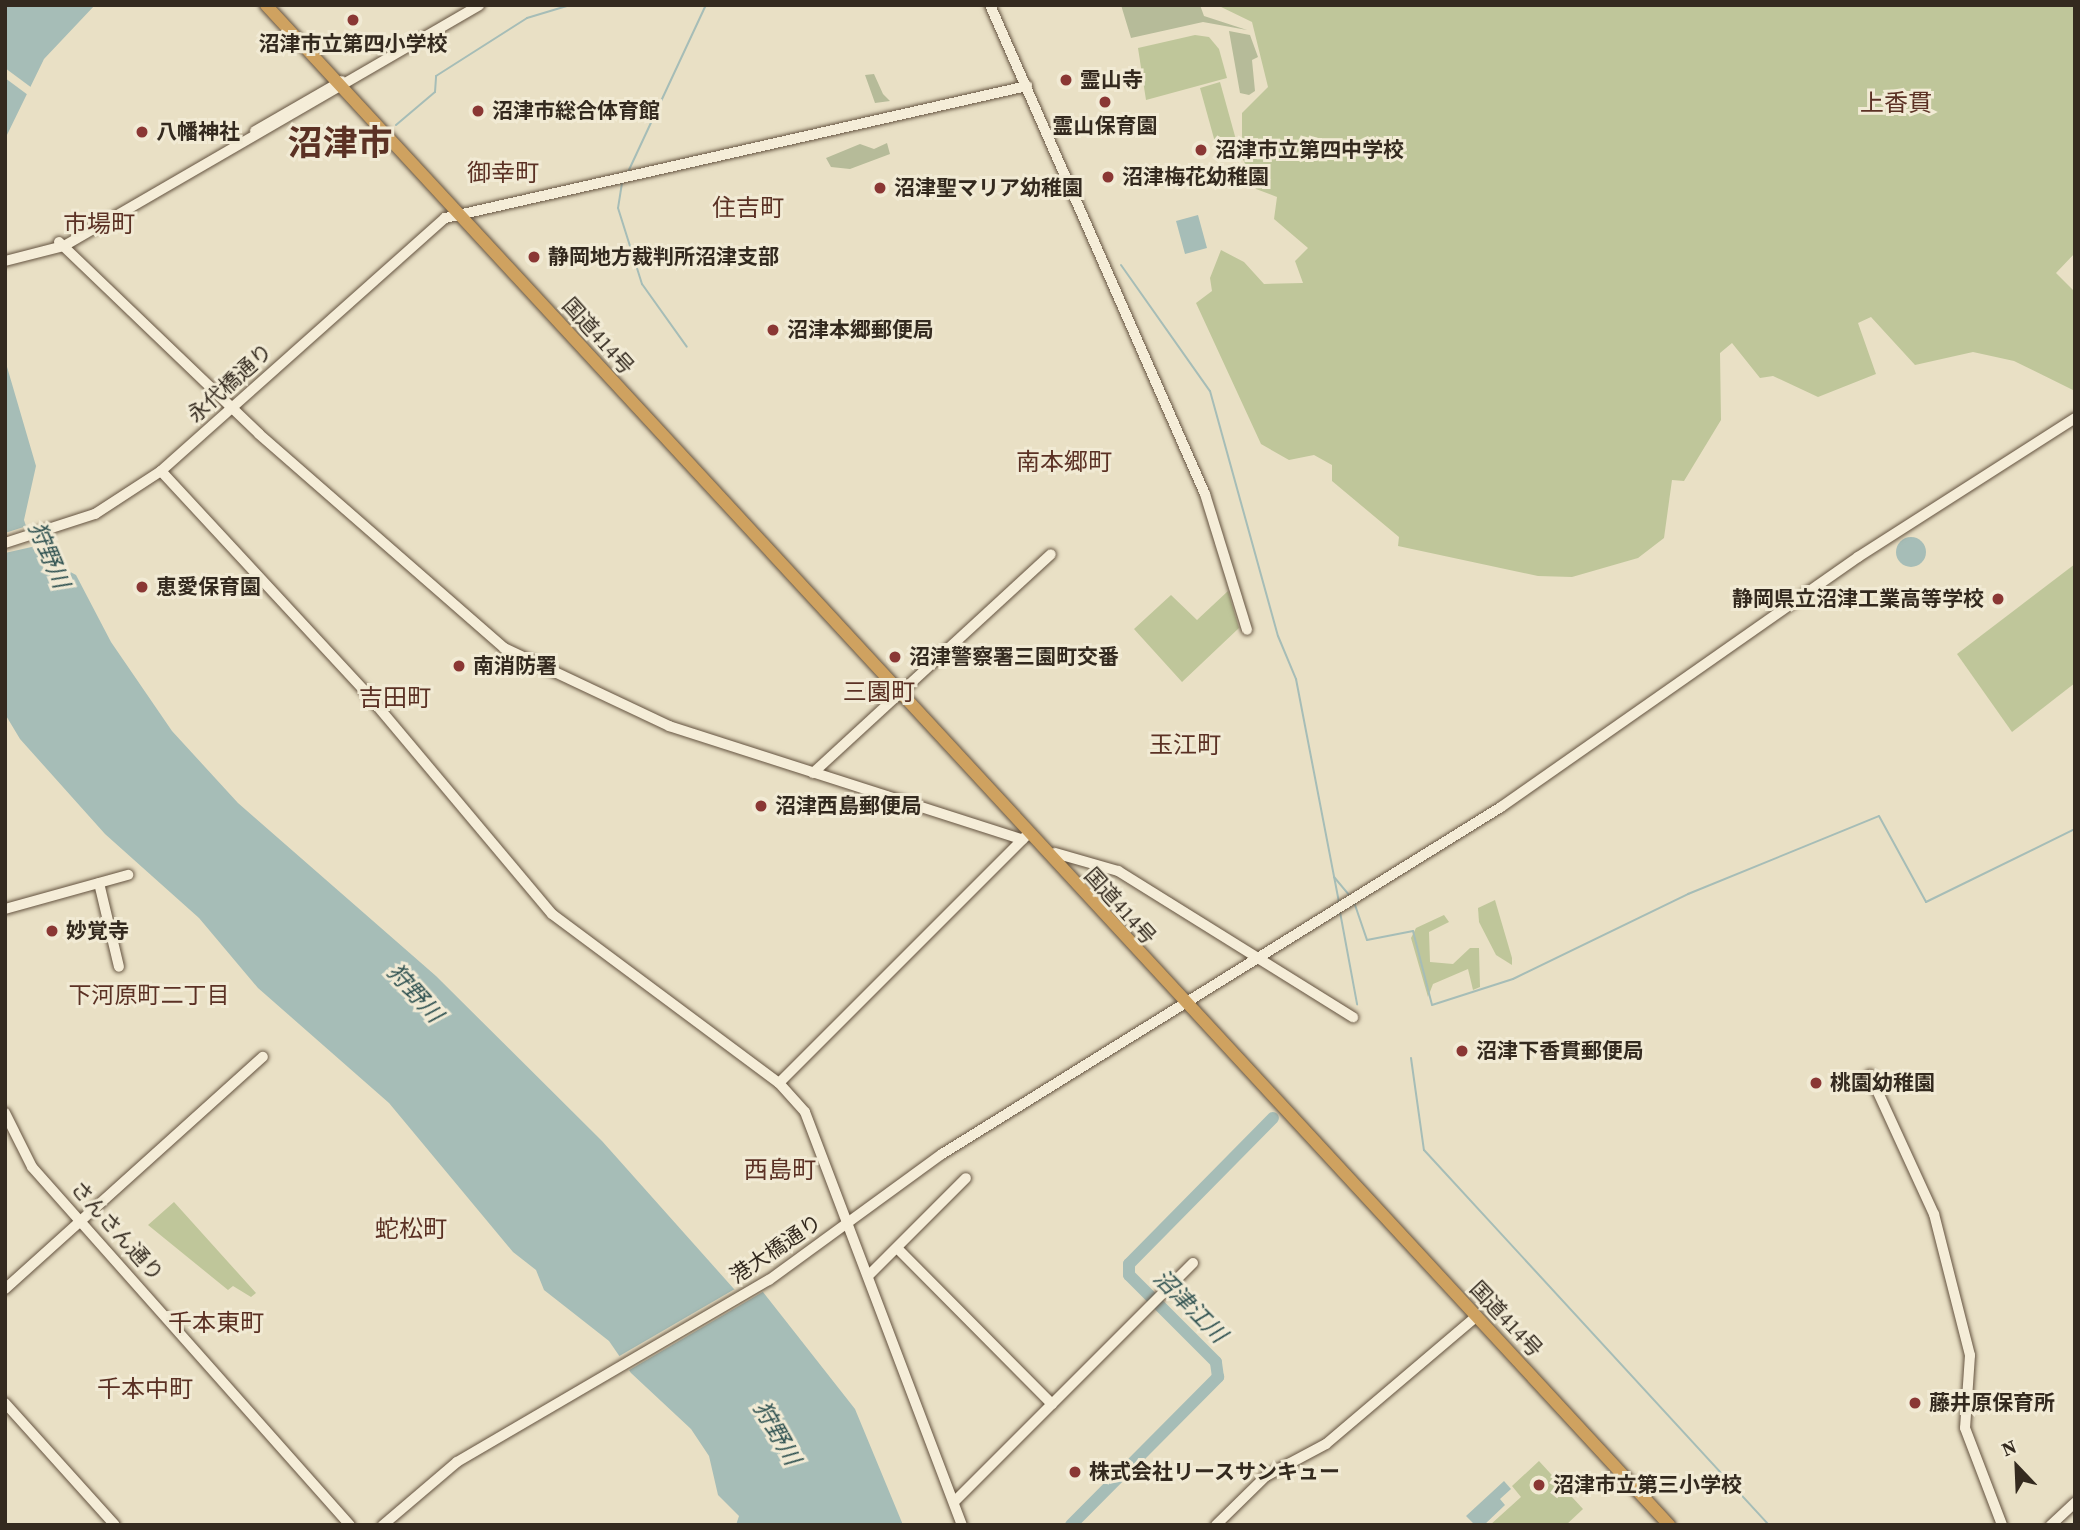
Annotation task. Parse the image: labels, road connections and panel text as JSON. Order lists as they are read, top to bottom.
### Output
{
  "streets": {
    "highway": ["国道414号"],
    "street": ["永代橋通り", "さんさん通り", "港大橋通り"]
  },
  "crossings": [
    ["国道414号", "永代橋通り"],
    ["国道414号", "港大橋通り"]
  ],
  "districts": [
    "上香貫",
    "沼津市",
    "御幸町",
    "住吉町",
    "市場町",
    "南本郷町",
    "三園町",
    "吉田町",
    "玉江町",
    "下河原町二丁目",
    "西島町",
    "蛇松町",
    "千本東町",
    "千本中町"
  ],
  "water": ["狩野川", "沼津江川"],
  "places": [
    "沼津市立第四小学校",
    "霊山寺",
    "霊山保育園",
    "沼津市総合体育館",
    "八幡神社",
    "沼津市立第四中学校",
    "沼津梅花幼稚園",
    "沼津聖マリア幼稚園",
    "静岡地方裁判所沼津支部",
    "沼津本郷郵便局",
    "恵愛保育園",
    "静岡県立沼津工業高等学校",
    "沼津警察署三園町交番",
    "南消防署",
    "沼津西島郵便局",
    "妙覚寺",
    "沼津下香貫郵便局",
    "桃園幼稚園",
    "藤井原保育所",
    "株式会社リースサンキュー",
    "沼津市立第三小学校"
  ],
  "north": "top left"
}
